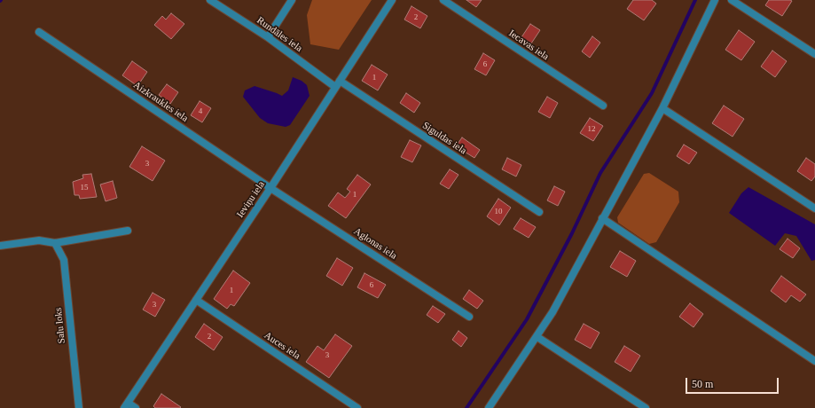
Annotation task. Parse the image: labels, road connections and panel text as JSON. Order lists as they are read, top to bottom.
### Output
{
  "streets": {
    "street": [
      "Rundāles iela",
      "Iecavas iela",
      "Aizkraukles iela",
      "Siguldas iela",
      "Ieviņu iela",
      "Aglonas iela",
      "Salu loks",
      "Auces iela"
    ]
  },
  "crossings": [
    ["Rundāles iela", "Siguldas iela"],
    ["Rundāles iela", "Ieviņu iela"],
    ["Aizkraukles iela", "Ieviņu iela"],
    ["Aizkraukles iela", "Aglonas iela"],
    ["Siguldas iela", "Ieviņu iela"],
    ["Ieviņu iela", "Aglonas iela"],
    ["Ieviņu iela", "Auces iela"]
  ],
  "house_numbers": [
    "2",
    "6",
    "1",
    "4",
    "12",
    "3",
    "15",
    "1",
    "10",
    "6",
    "1",
    "3",
    "2",
    "3"
  ],
  "scale_bar": "50 m"
}
